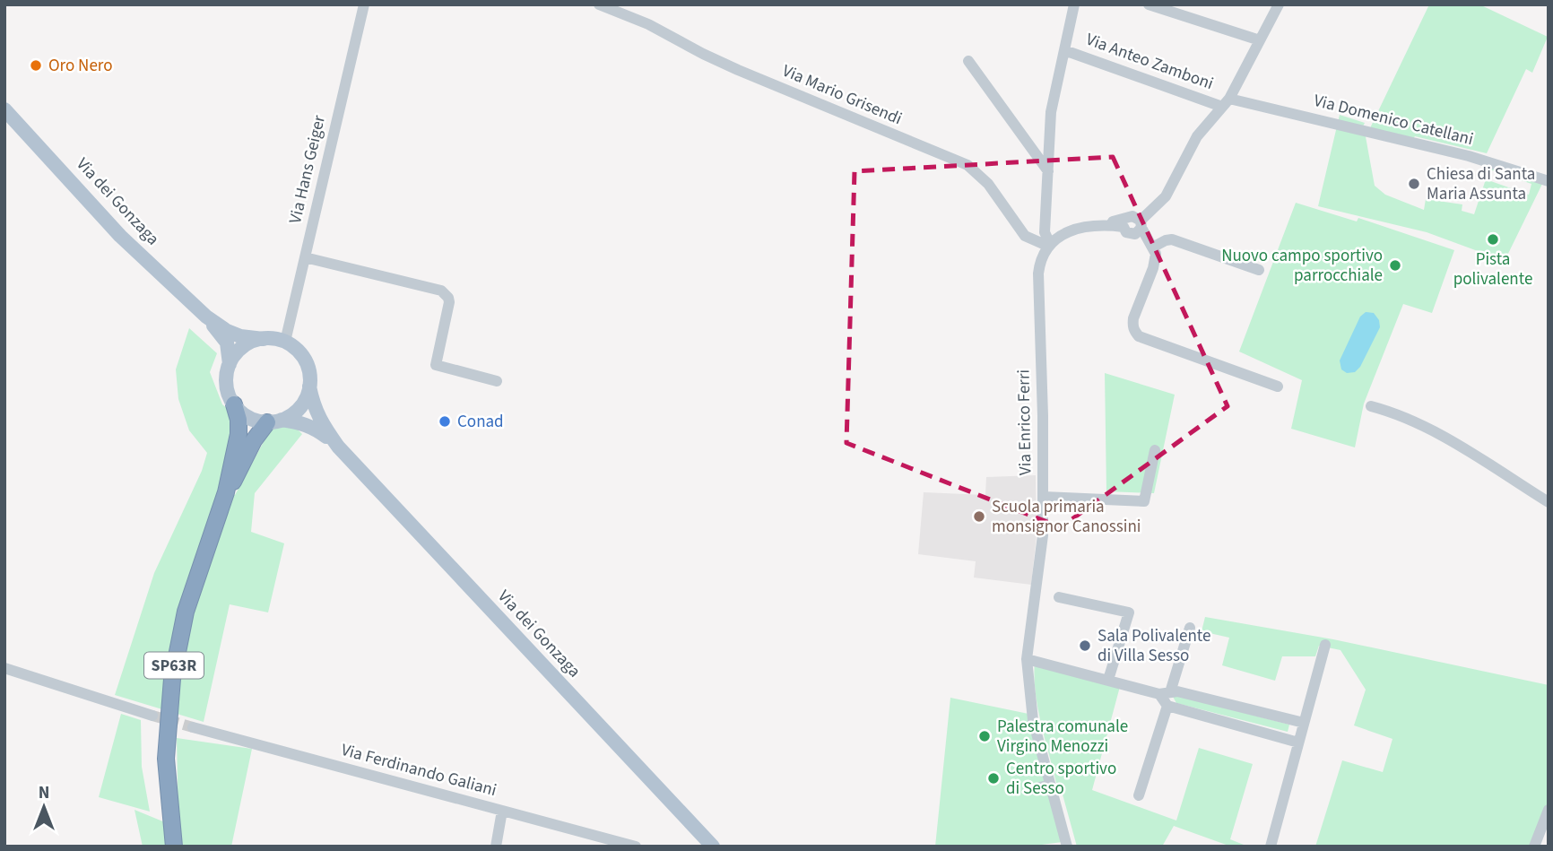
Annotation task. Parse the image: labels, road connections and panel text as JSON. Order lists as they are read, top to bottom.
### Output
{
  "streets": {
    "highway": ["SP63R"],
    "main road": ["Via dei Gonzaga"],
    "street": [
      "Via Anteo Zamboni",
      "Via Mario Grisendi",
      "Via Domenico Catellani",
      "Via Hans Geiger",
      "Via Enrico Ferri",
      "Via Ferdinando Galiani"
    ]
  },
  "crossings": [
    ["Via Anteo Zamboni", "Via Domenico Catellani"],
    ["Via Anteo Zamboni", "Via Enrico Ferri"],
    ["Via Mario Grisendi", "Via Enrico Ferri"],
    ["Via Hans Geiger", "Via dei Gonzaga"],
    ["Via Hans Geiger", "SP63R"],
    ["Via dei Gonzaga", "SP63R"]
  ],
  "places": [
    "Oro Nero",
    "Chiesa di Santa Maria Assunta",
    "Pista polivalente",
    "Nuovo campo sportivo parrocchiale",
    "Conad",
    "Scuola primaria monsignor Canossini",
    "Sala Polivalente di Villa Sesso",
    "Palestra comunale Virgino Menozzi",
    "Centro sportivo di Sesso"
  ],
  "north": "top"
}
